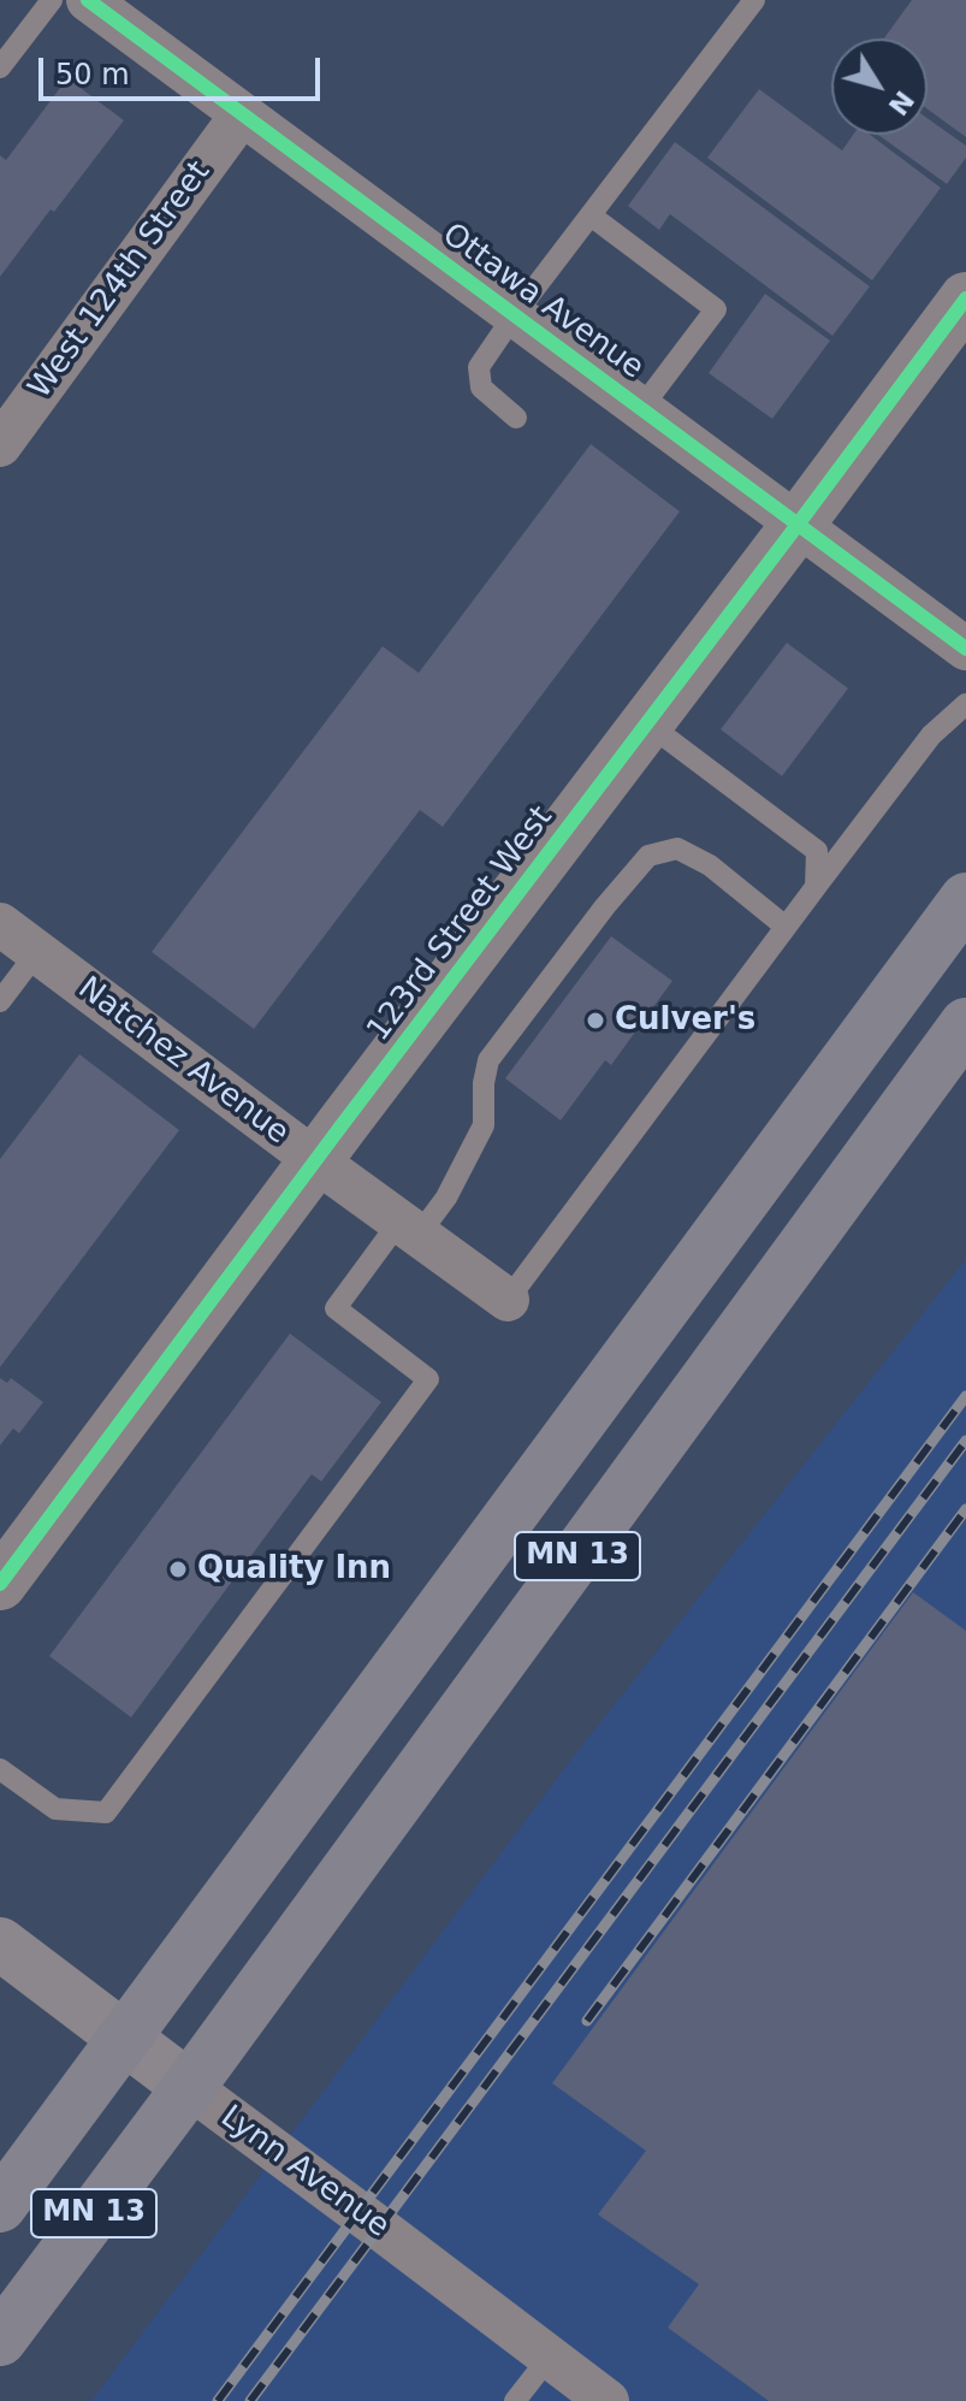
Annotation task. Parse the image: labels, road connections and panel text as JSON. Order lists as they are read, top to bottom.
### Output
{
  "streets": {
    "highway": ["MN 13"],
    "main road": ["Lynn Avenue"],
    "street": [
      "West 124th Street",
      "Ottawa Avenue",
      "123rd Street West",
      "Natchez Avenue"
    ]
  },
  "crossings": [
    ["West 124th Street", "Ottawa Avenue"],
    ["Ottawa Avenue", "123rd Street West"],
    ["123rd Street West", "Natchez Avenue"],
    ["MN 13", "Lynn Avenue"]
  ],
  "places": ["Culver's", "Quality Inn"],
  "scale_bar": "50 m",
  "north": "bottom right"
}
